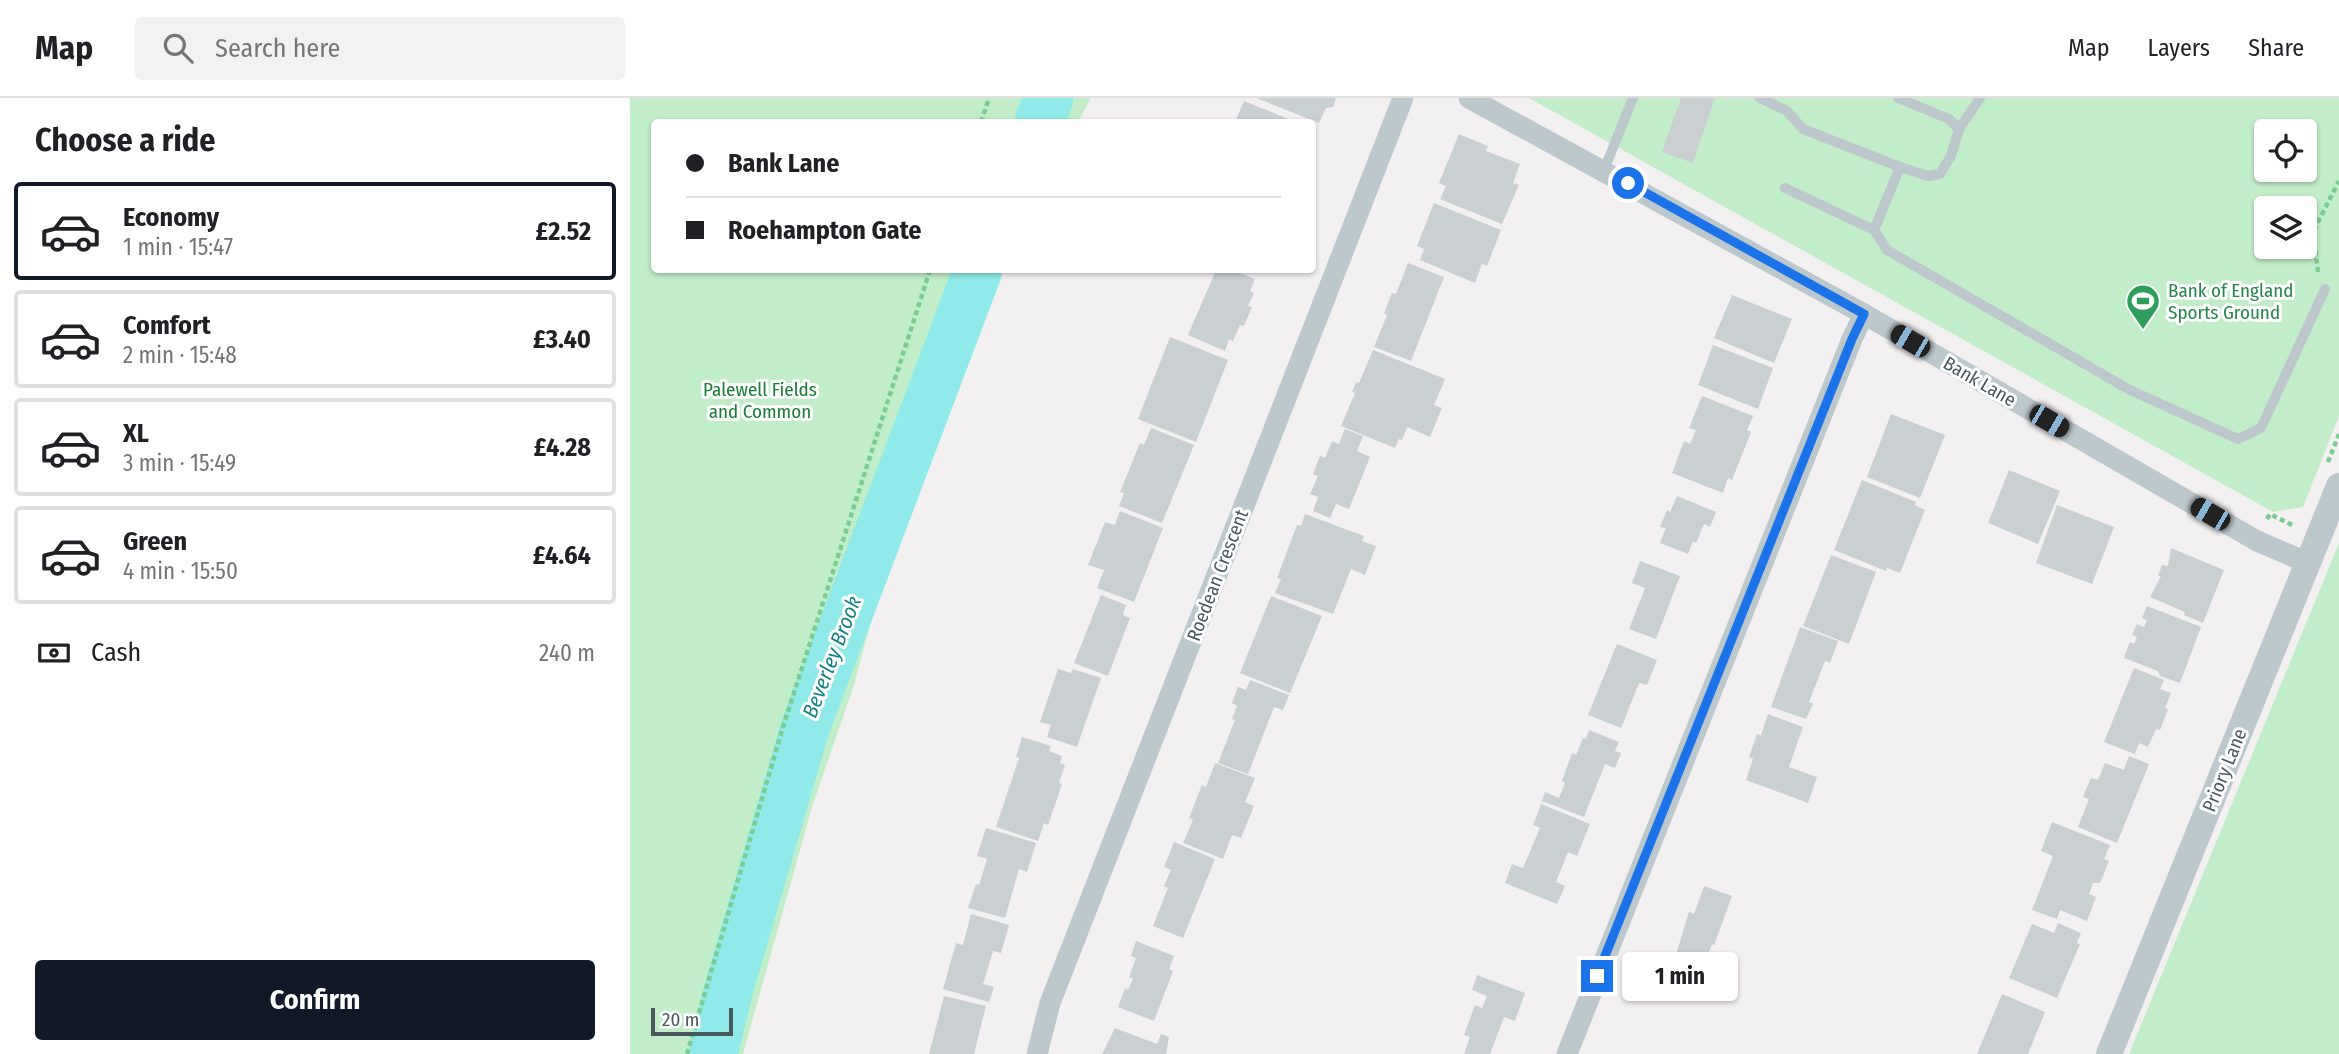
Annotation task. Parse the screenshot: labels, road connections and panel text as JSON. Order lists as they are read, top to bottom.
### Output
{
  "streets": {
    "street": ["Bank Lane", "Roedean Crescent", "Priory Lane"]
  },
  "crossings": [
    ["Bank Lane", "Priory Lane"]
  ],
  "water": ["Beverley Brook"],
  "parks": ["Palewell Fields and Common"],
  "places": {
    "sports": ["Bank of England Sports Ground"]
  },
  "scale_bar": "20 m",
  "page": {
    "header": "Map",
    "search": "Search here",
    "nav": ["Map", "Layers", "Share"],
    "heading": "Choose a ride",
    "banner": ["Bank Lane", "Roehampton Gate"],
    "list": [
      {
        "name": "Economy",
        "note": "1 min · 15:47",
        "value": "£2.52"
      },
      {
        "name": "Comfort",
        "note": "2 min · 15:48",
        "value": "£3.40"
      },
      {
        "name": "XL",
        "note": "3 min · 15:49",
        "value": "£4.28"
      },
      {
        "name": "Green",
        "note": "4 min · 15:50",
        "value": "£4.64"
      }
    ],
    "pay": ["Cash", "240 m"],
    "buttons": "Confirm",
    "bubble": "1 min",
    "scale": "20 m"
  }
}
